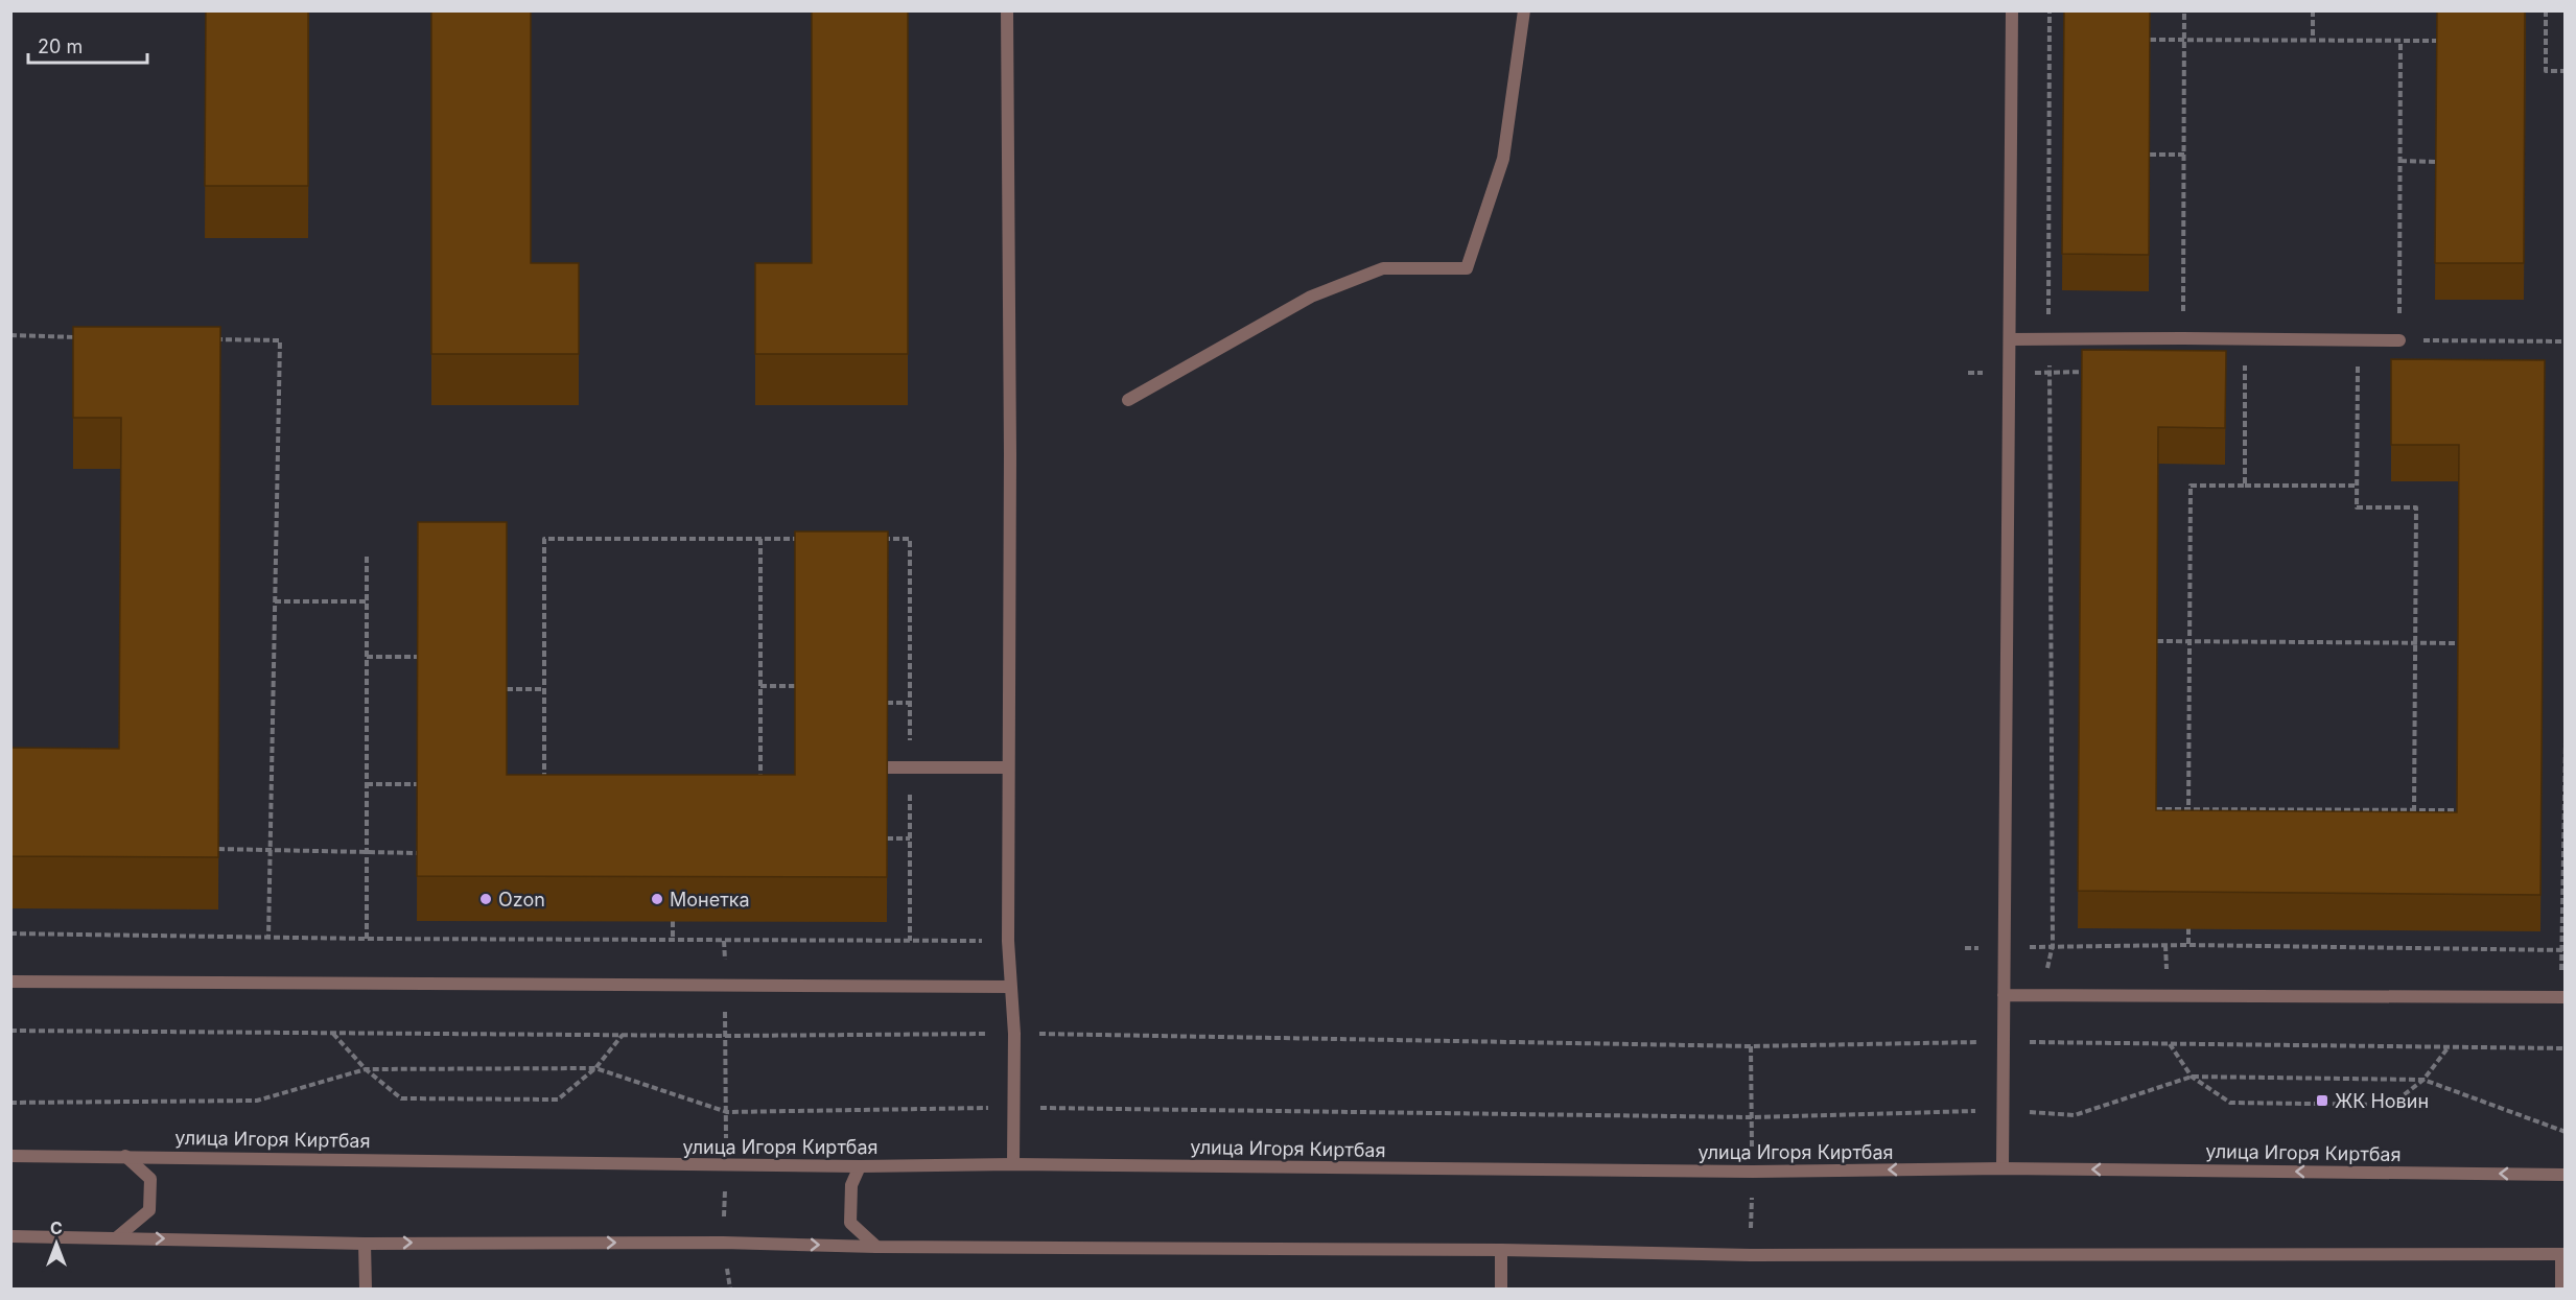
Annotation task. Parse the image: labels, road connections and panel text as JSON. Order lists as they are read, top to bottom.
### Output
{
  "streets": {
    "street": ["улица Игоря Киртбая"]
  },
  "places": {
    "other": ["Ozon", "Монетка"],
    "transit": ["ЖК Новин"]
  },
  "scale_bar": "20 m",
  "north": "top"
}
